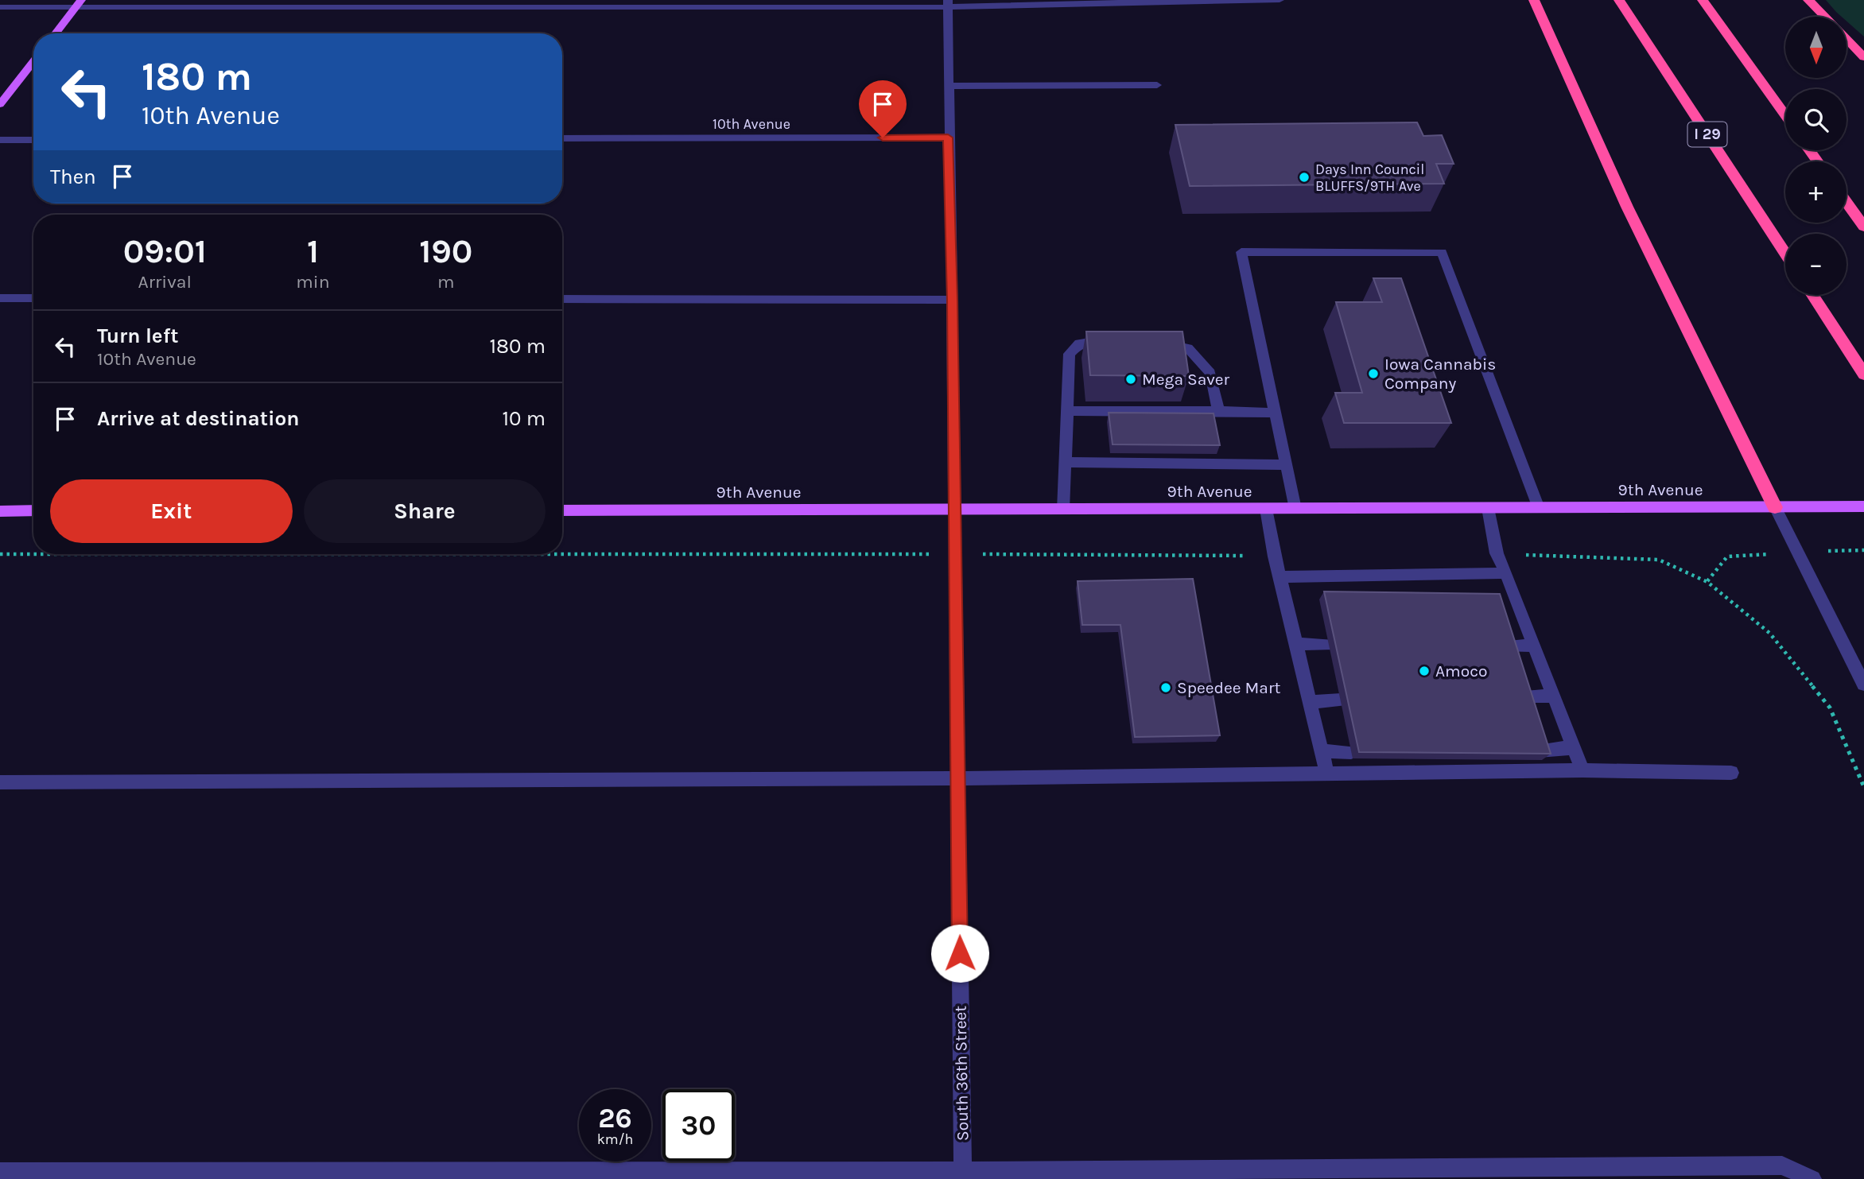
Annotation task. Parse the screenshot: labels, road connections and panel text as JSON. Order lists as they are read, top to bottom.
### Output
{
  "streets": {
    "highway": ["I 29"],
    "main road": ["9th Avenue"],
    "street": ["10th Avenue", "South 36th Street"]
  },
  "crossings": [
    ["10th Avenue", "South 36th Street"],
    ["9th Avenue", "South 36th Street"]
  ],
  "places": [
    "Days Inn Council BLUFFS/9TH Ave",
    "Iowa Cannabis Company",
    "Mega Saver",
    "Amoco",
    "Speedee Mart"
  ],
  "north": "bottom",
  "page": {
    "map_buttons": ["+", "−"],
    "turn": ["180 m", "10th Avenue"],
    "then": "Then",
    "eta": [
      "09:01",
      "Arrival",
      "1",
      "min",
      "190",
      "m"
    ],
    "list": [
      {
        "name": "Turn left",
        "note": "10th Avenue",
        "value": "180 m"
      },
      {
        "name": "Arrive at destination",
        "value": "10 m"
      }
    ],
    "buttons": ["Exit", "Share"],
    "speed": "26 km/h",
    "limit": "30"
  }
}
